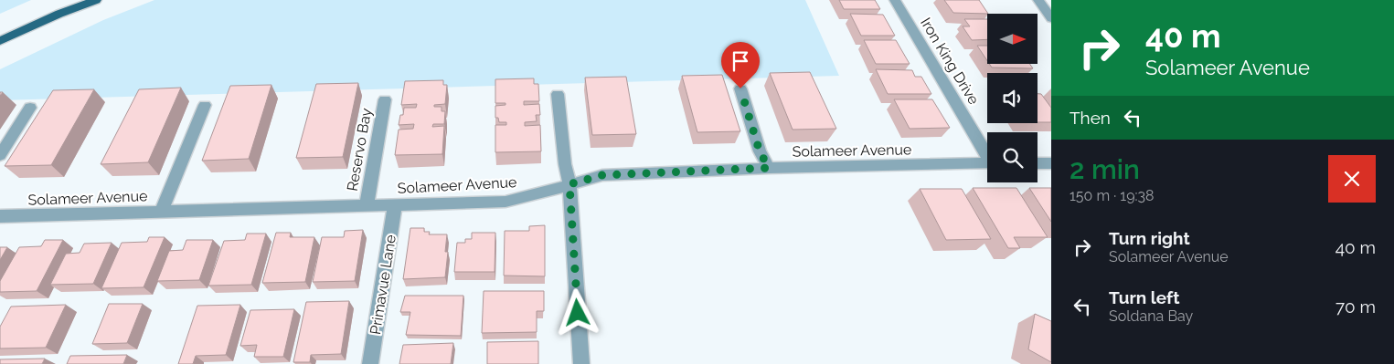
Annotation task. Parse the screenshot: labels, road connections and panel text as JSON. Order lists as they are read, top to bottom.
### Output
{
  "streets": {
    "street": [
      "Iron King Drive",
      "Reservo Bay",
      "Solameer Avenue",
      "Primavue Lane"
    ]
  },
  "crossings": [
    ["Reservo Bay", "Solameer Avenue"],
    ["Solameer Avenue", "Primavue Lane"]
  ],
  "north": "right",
  "page": {
    "turn": ["40 m", "Solameer Avenue"],
    "then": "Then",
    "heading": ["2 min", "150 m · 19:38"],
    "list": [
      {
        "name": "Turn right",
        "note": "Solameer Avenue",
        "value": "40 m"
      },
      {
        "name": "Turn left",
        "note": "Soldana Bay",
        "value": "70 m"
      }
    ]
  }
}
